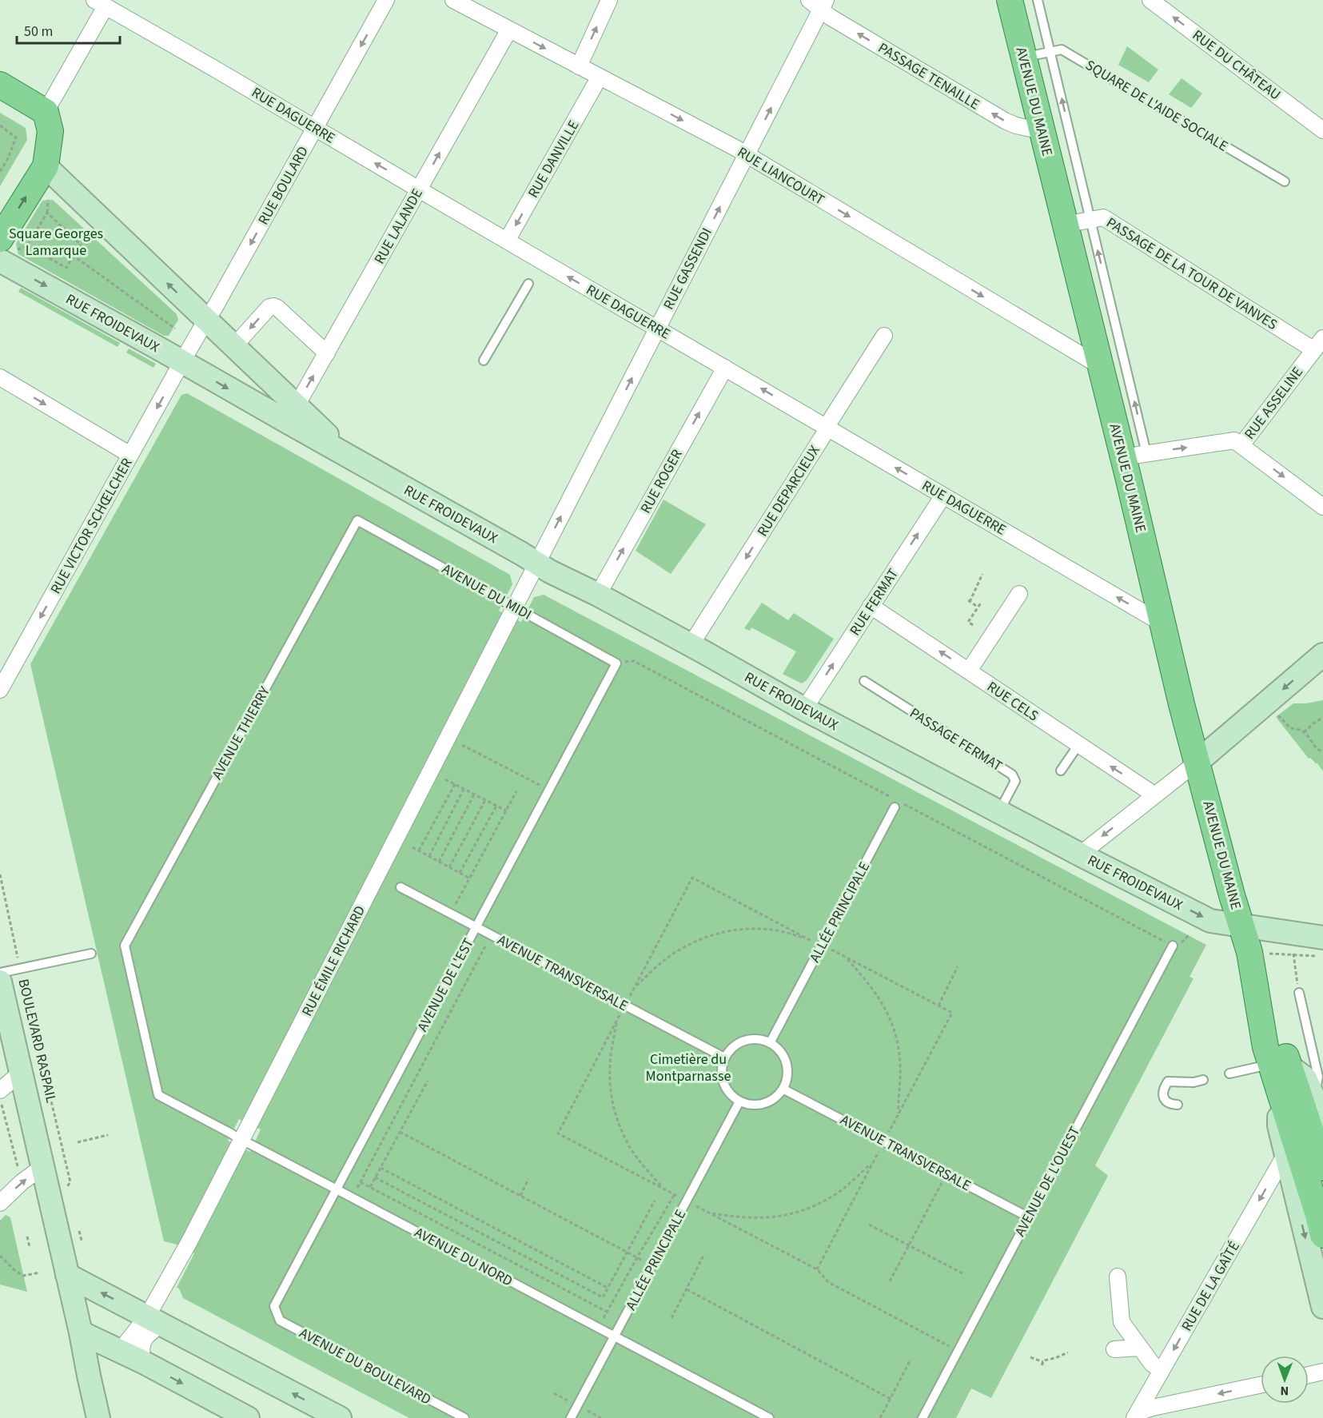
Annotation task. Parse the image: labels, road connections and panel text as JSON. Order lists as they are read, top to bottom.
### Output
{
  "streets": {
    "main road": ["AVENUE DU MAINE", "RUE FROIDEVAUX", "BOULEVARD RASPAIL"],
    "street": [
      "RUE DU CHÂTEAU",
      "PASSAGE TENAILLE",
      "RUE DAGUERRE",
      "RUE DANVILLE",
      "RUE LIANCOURT",
      "RUE BOULARD",
      "RUE LALANDE",
      "RUE GASSENDI",
      "PASSAGE DE LA TOUR DE VANVES",
      "RUE ASSELINE",
      "RUE ROGER",
      "RUE DEPARCIEUX",
      "RUE VICTOR SCHŒLCHER",
      "RUE FERMAT",
      "RUE CELS",
      "RUE ÉMILE RICHARD",
      "RUE DE LA GAÎTÉ"
    ],
    "lane": [
      "SQUARE DE L'AIDE SOCIALE",
      "AVENUE DU MIDI",
      "AVENUE THIERRY",
      "PASSAGE FERMAT",
      "ALLÉE PRINCIPALE",
      "AVENUE TRANSVERSALE",
      "AVENUE DE L'EST",
      "AVENUE DE L'OUEST",
      "AVENUE DU NORD",
      "AVENUE DU BOULEVARD"
    ]
  },
  "crossings": [
    ["PASSAGE TENAILLE", "AVENUE DU MAINE"],
    ["PASSAGE TENAILLE", "RUE GASSENDI"],
    ["AVENUE DU MAINE", "SQUARE DE L'AIDE SOCIALE"],
    ["AVENUE DU MAINE", "RUE DAGUERRE"],
    ["AVENUE DU MAINE", "RUE LIANCOURT"],
    ["AVENUE DU MAINE", "PASSAGE DE LA TOUR DE VANVES"],
    ["AVENUE DU MAINE", "RUE FROIDEVAUX"],
    ["AVENUE DU MAINE", "RUE DE LA GAÎTÉ"],
    ["RUE DAGUERRE", "RUE DANVILLE"],
    ["RUE DAGUERRE", "RUE BOULARD"],
    ["RUE DAGUERRE", "RUE LALANDE"],
    ["RUE DAGUERRE", "RUE GASSENDI"],
    ["RUE DAGUERRE", "RUE ROGER"],
    ["RUE DAGUERRE", "RUE DEPARCIEUX"],
    ["RUE DAGUERRE", "RUE FERMAT"],
    ["RUE DANVILLE", "RUE LIANCOURT"],
    ["RUE LIANCOURT", "RUE LALANDE"],
    ["RUE LIANCOURT", "RUE GASSENDI"],
    ["RUE BOULARD", "RUE FROIDEVAUX"],
    ["RUE BOULARD", "RUE VICTOR SCHŒLCHER"],
    ["RUE LALANDE", "RUE FROIDEVAUX"],
    ["RUE GASSENDI", "RUE FROIDEVAUX"],
    ["RUE GASSENDI", "RUE ÉMILE RICHARD"],
    ["PASSAGE DE LA TOUR DE VANVES", "RUE ASSELINE"],
    ["RUE FROIDEVAUX", "RUE ROGER"],
    ["RUE FROIDEVAUX", "RUE DEPARCIEUX"],
    ["RUE FROIDEVAUX", "RUE VICTOR SCHŒLCHER"],
    ["RUE FROIDEVAUX", "RUE FERMAT"],
    ["RUE FROIDEVAUX", "PASSAGE FERMAT"],
    ["RUE FROIDEVAUX", "RUE ÉMILE RICHARD"],
    ["AVENUE DU MIDI", "AVENUE THIERRY"],
    ["AVENUE DU MIDI", "RUE ÉMILE RICHARD"],
    ["AVENUE DU MIDI", "AVENUE DE L'EST"],
    ["RUE FERMAT", "RUE CELS"],
    ["AVENUE THIERRY", "AVENUE DU NORD"],
    ["ALLÉE PRINCIPALE", "AVENUE TRANSVERSALE"],
    ["ALLÉE PRINCIPALE", "AVENUE DU NORD"],
    ["RUE ÉMILE RICHARD", "AVENUE DU NORD"],
    ["AVENUE TRANSVERSALE", "AVENUE DE L'EST"],
    ["AVENUE TRANSVERSALE", "AVENUE DE L'OUEST"],
    ["AVENUE DE L'EST", "AVENUE DU NORD"],
    ["AVENUE DE L'EST", "AVENUE DU BOULEVARD"]
  ],
  "one_way": [
    "RUE DU CHÂTEAU",
    "PASSAGE TENAILLE",
    "RUE DAGUERRE",
    "RUE DANVILLE",
    "RUE LIANCOURT",
    "RUE BOULARD",
    "RUE LALANDE",
    "RUE GASSENDI",
    "RUE ROGER",
    "RUE DEPARCIEUX",
    "RUE VICTOR SCHŒLCHER",
    "RUE CELS",
    "RUE DE LA GAÎTÉ"
  ],
  "parks": ["Square Georges Lamarque", "Cimetière du Montparnasse"],
  "scale_bar": "50 m",
  "north": "bottom"
}
